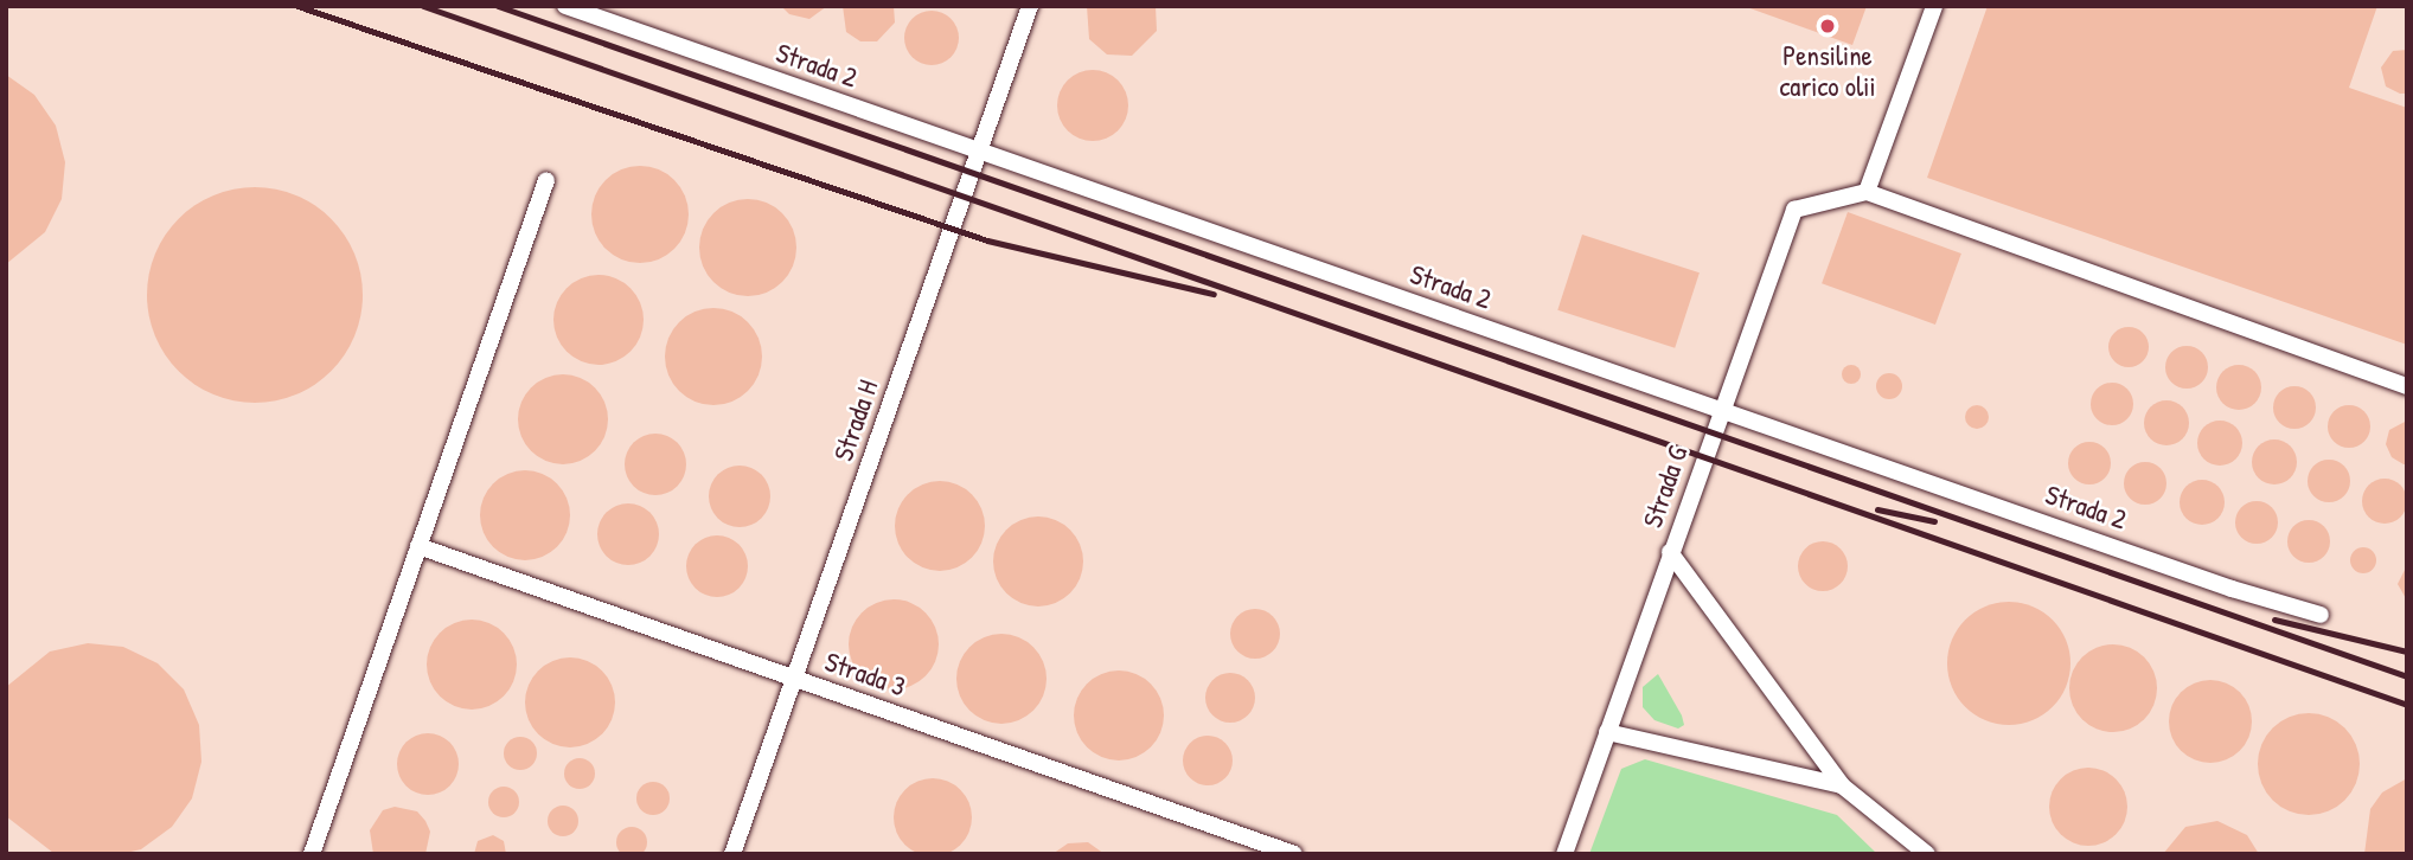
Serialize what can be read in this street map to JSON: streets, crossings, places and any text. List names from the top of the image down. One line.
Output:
{"streets":{"lane":["Strada 2","Strada H","Strada G","Strada 3"]},"crossings":[["Strada 2","Strada H"],["Strada 2","Strada G"],["Strada H","Strada 3"]],"places":["Pensiline carico olii"]}
